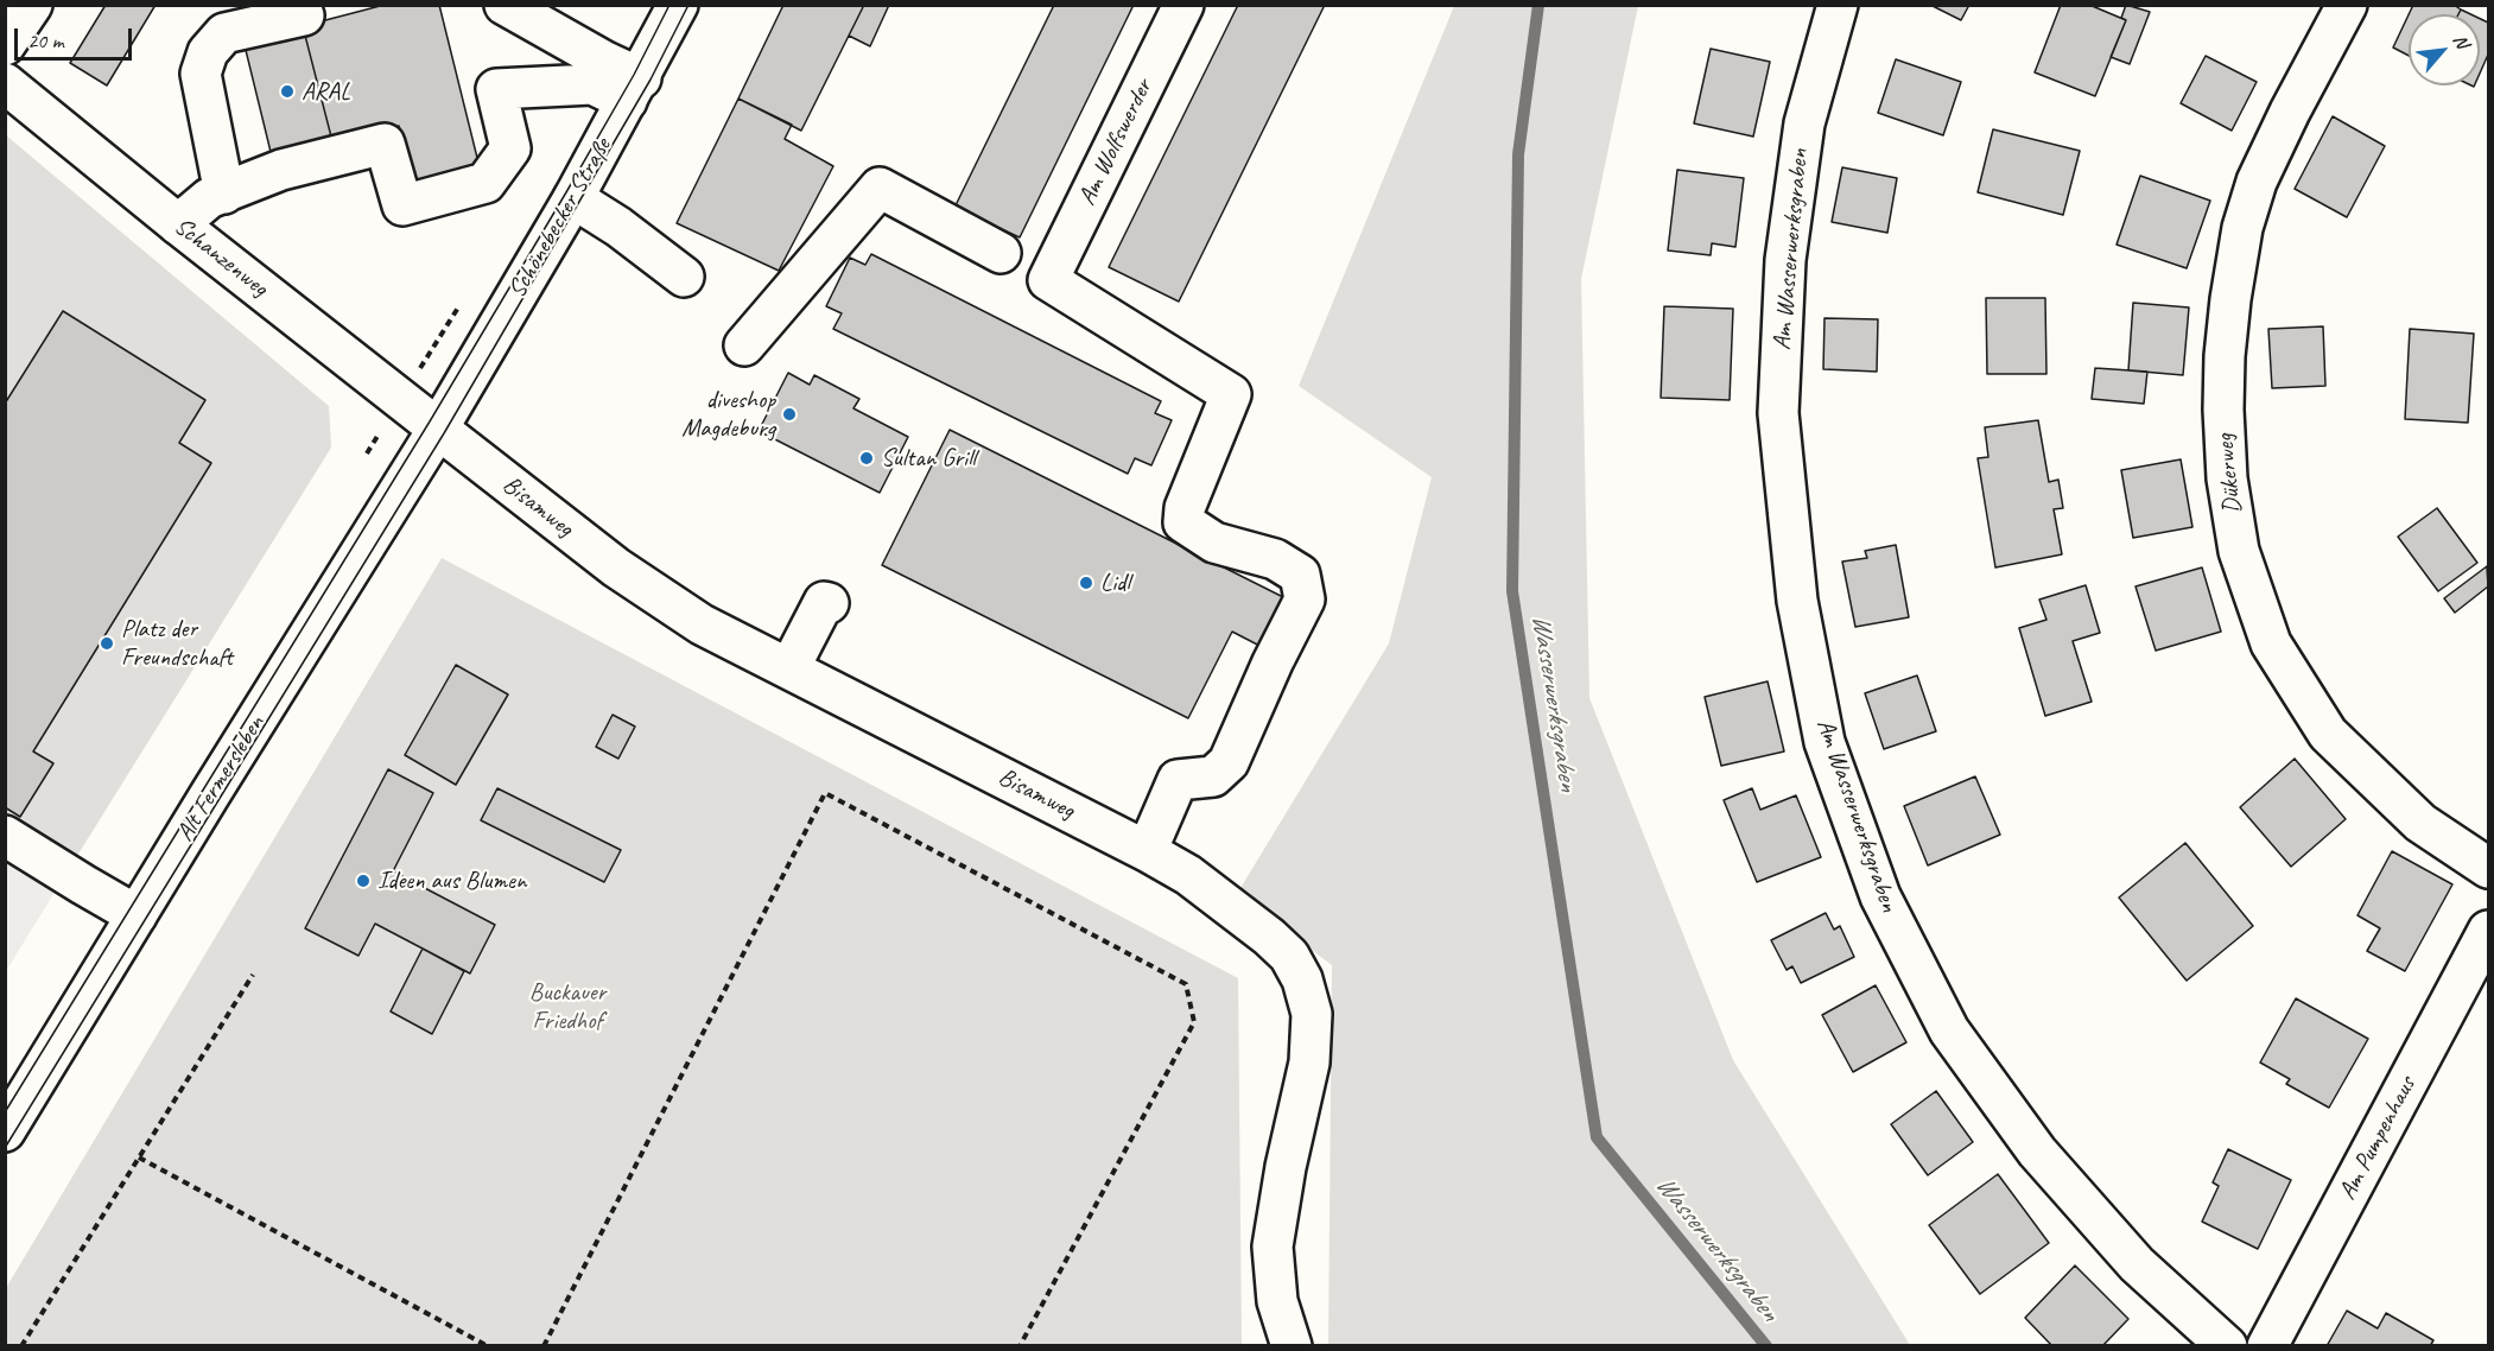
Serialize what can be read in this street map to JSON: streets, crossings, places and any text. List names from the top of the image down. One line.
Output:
{"streets":{"street":["Am Wolfswerder","Schönebecker Straße","Am Wasserwerksgraben","Schanzenweg","Dükerweg","Bisamweg","Alt Fermersleben","Am Pumpenhaus"]},"crossings":[["Am Wolfswerder","Bisamweg"],["Schönebecker Straße","Schanzenweg"],["Schönebecker Straße","Bisamweg"],["Schönebecker Straße","Alt Fermersleben"],["Schanzenweg","Bisamweg"],["Schanzenweg","Alt Fermersleben"],["Bisamweg","Alt Fermersleben"]],"water":["Wasserwerksgraben"],"parks":["Buckauer Friedhof"],"places":["ARAL","diveshop Magdeburg","Sultan Grill","Lidl","Platz der Freundschaft","Ideen aus Blumen"],"scale_bar":"20 m","north":"top right"}
